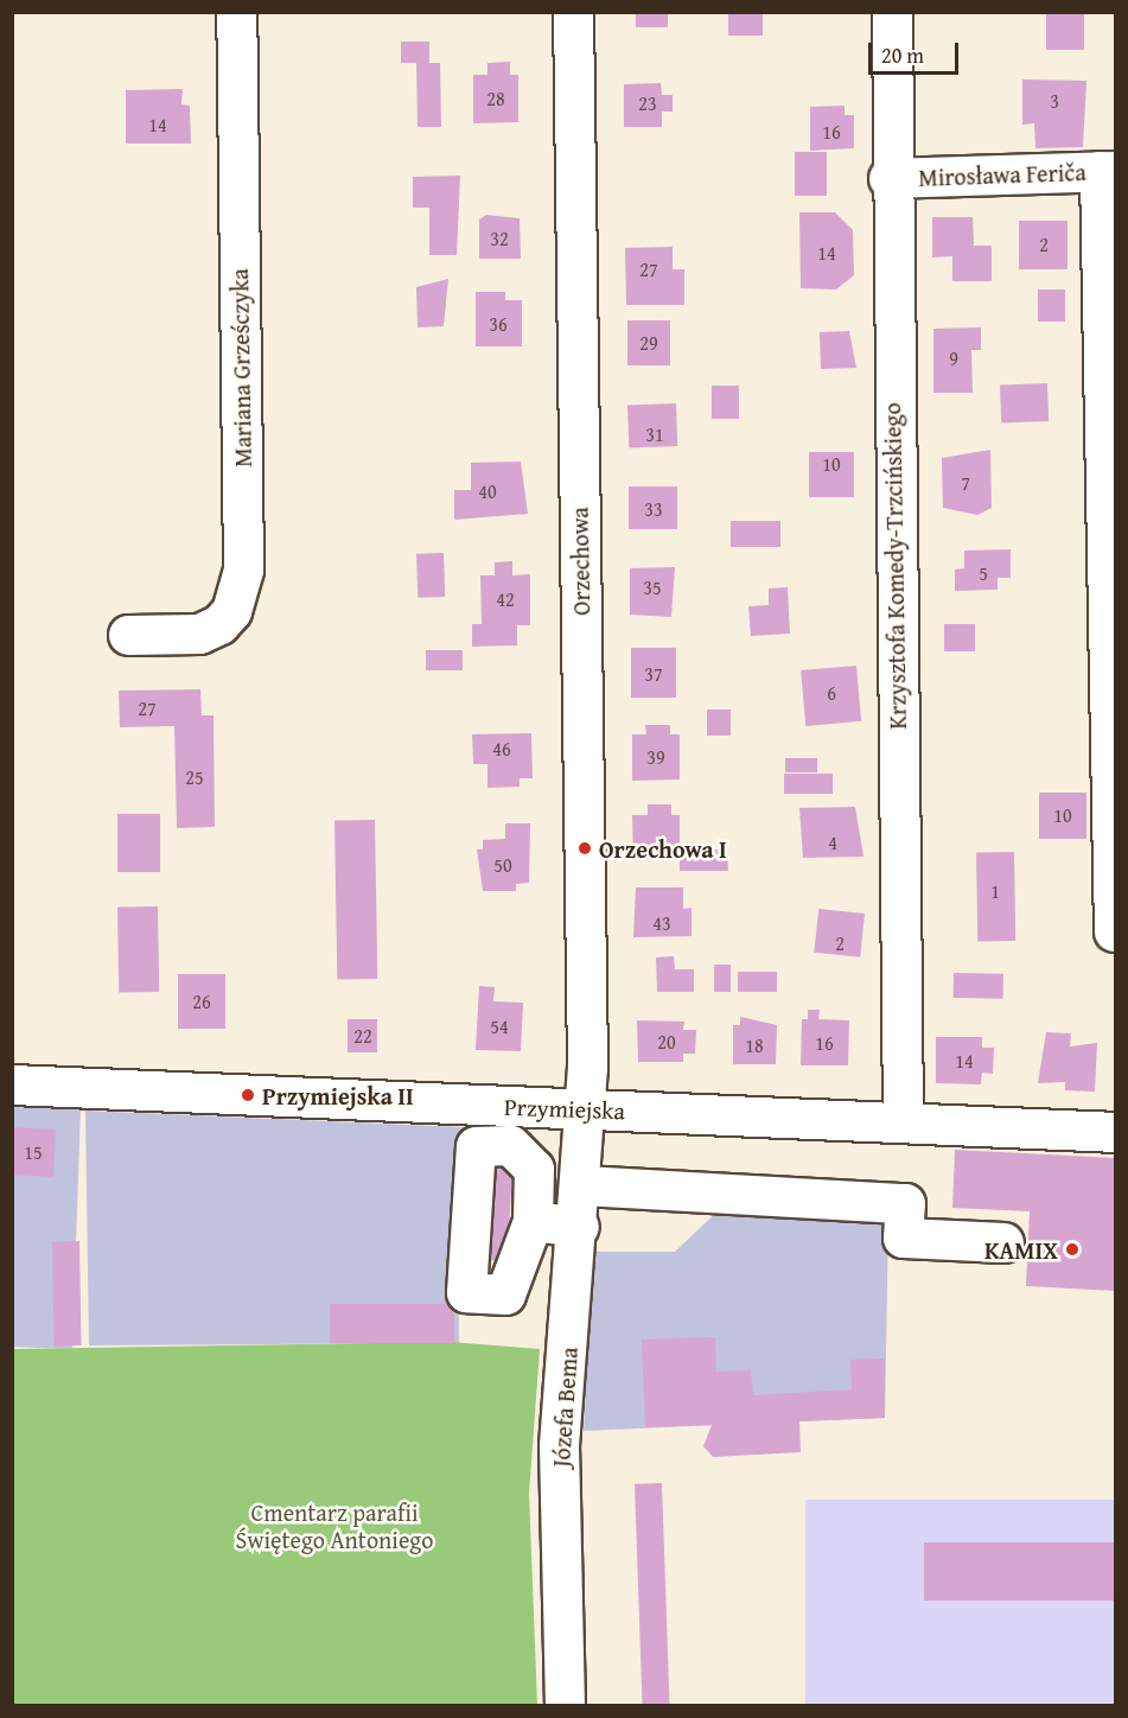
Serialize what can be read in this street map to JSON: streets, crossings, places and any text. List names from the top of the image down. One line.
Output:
{"streets":{"street":["Mirosława Feriča","Mariana Grześczyka","Orzechowa","Krzysztofa Komedy-Trzcińskiego","Przymiejska","Józefa Bema"]},"crossings":[["Mirosława Feriča","Krzysztofa Komedy-Trzcińskiego"],["Orzechowa","Przymiejska"],["Orzechowa","Józefa Bema"],["Krzysztofa Komedy-Trzcińskiego","Przymiejska"],["Przymiejska","Józefa Bema"]],"parks":["Cmentarz parafii Świętego Antoniego"],"places":["Orzechowa I","Przymiejska II","KAMIX"],"house_numbers":["28","3","23","14","16","32","2","14","27","36","29","9","31","10","7","40","33","5","35","42","37","6","27","46","39","25","10","4","50","1","43","2","26","54","22","20","16","18","14","15"],"scale_bar":"20 m"}
